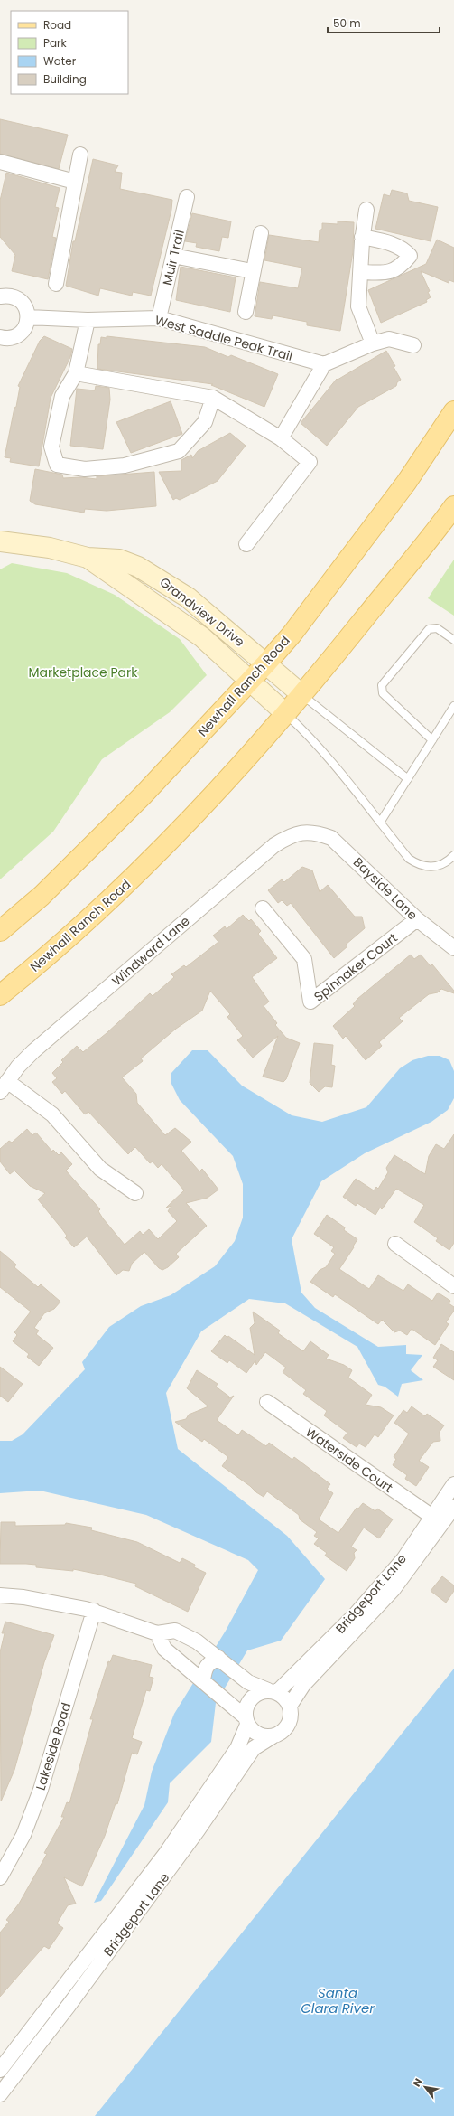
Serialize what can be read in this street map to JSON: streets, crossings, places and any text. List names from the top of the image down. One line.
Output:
{"streets":{"main road":["Newhall Ranch Road"],"street":["Muir Trail","West Saddle Peak Trail","Grandview Drive","Bayside Lane","Windward Lane","Spinnaker Court","Waterside Court","Bridgeport Lane","Lakeside Road"]},"crossings":[["Muir Trail","West Saddle Peak Trail"],["Grandview Drive","Newhall Ranch Road"],["Bayside Lane","Windward Lane"],["Bayside Lane","Spinnaker Court"],["Waterside Court","Bridgeport Lane"]],"water":["Santa Clara River"],"parks":["Marketplace Park"],"legend":["Road","Park","Water","Building"],"scale_bar":"50 m","north":"top left"}
